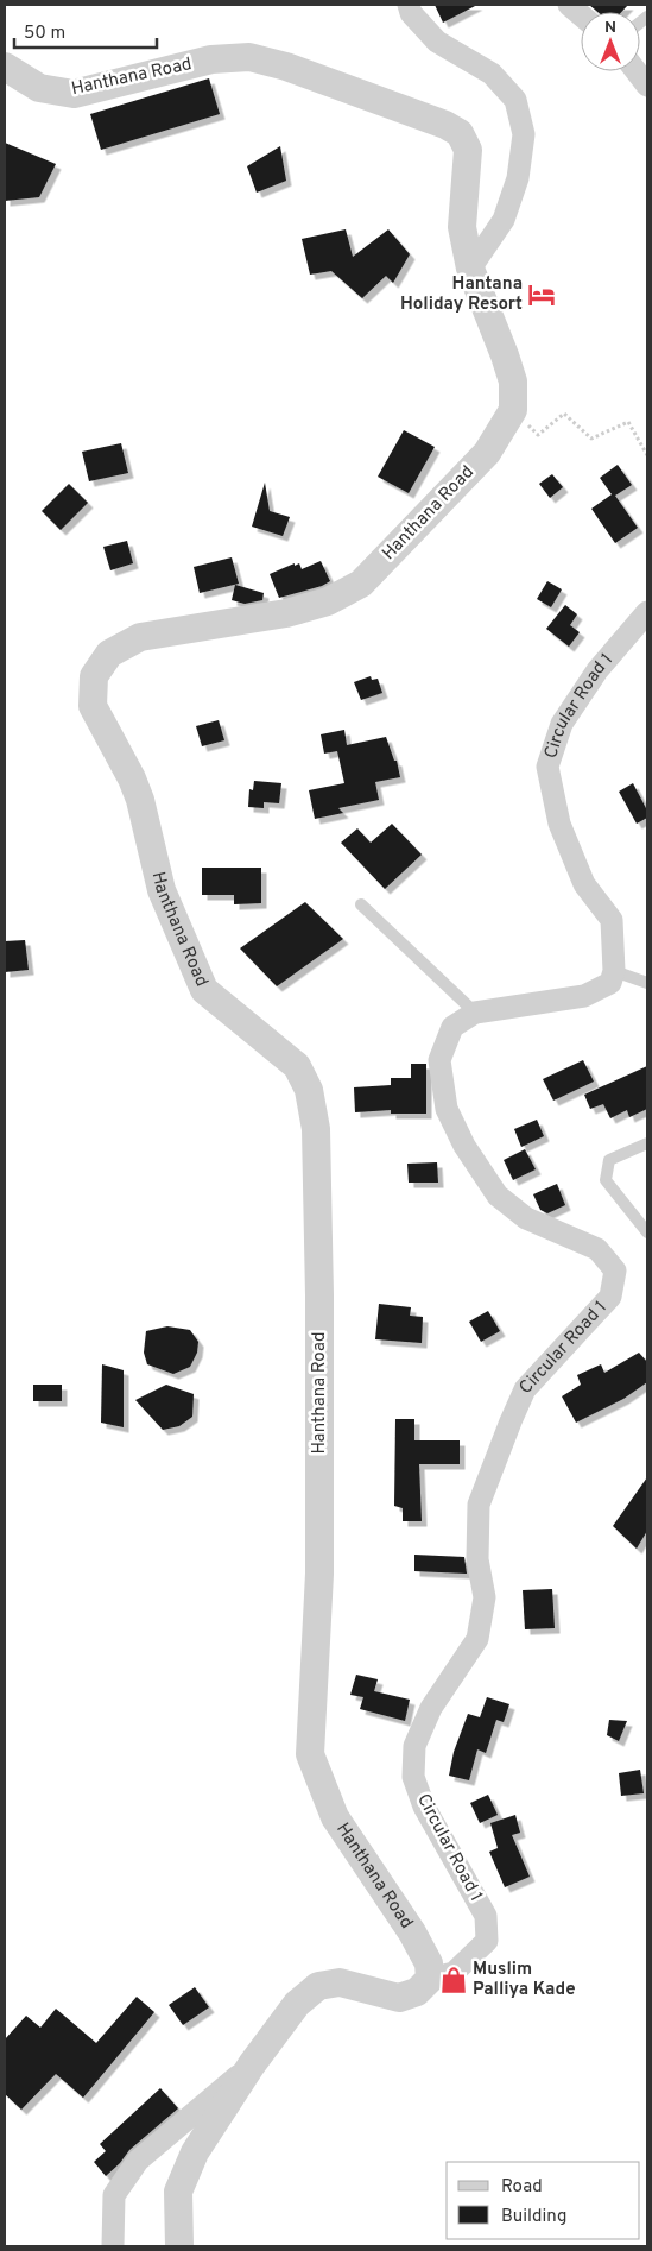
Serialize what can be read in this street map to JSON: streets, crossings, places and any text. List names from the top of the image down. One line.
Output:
{"streets":{"street":["Hanthana Road","Circular Road 1"]},"crossings":[["Hanthana Road","Circular Road 1"]],"places":{"hotel":["Hantana Holiday Resort"],"shop":["Muslim Palliya Kade"]},"legend":["Road","Building"],"scale_bar":"50 m","north":"top"}
